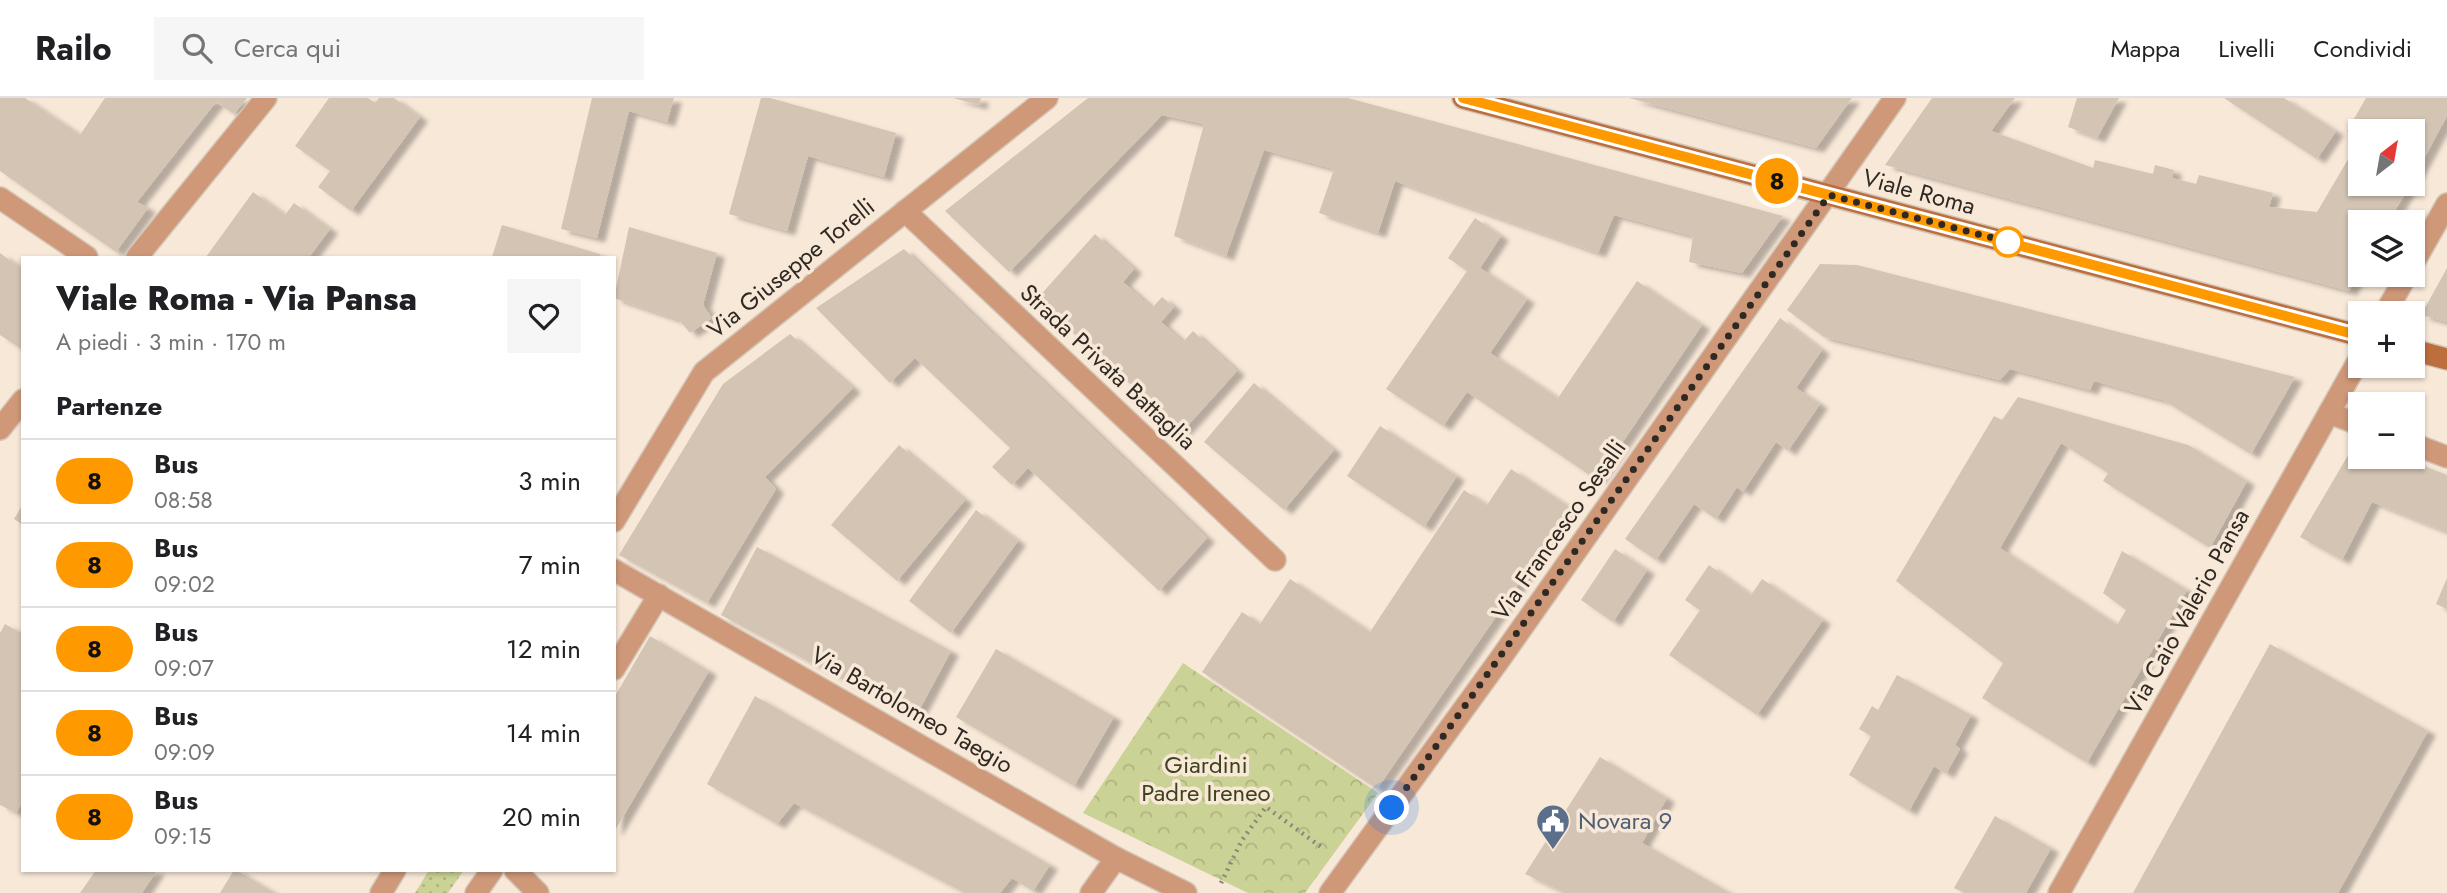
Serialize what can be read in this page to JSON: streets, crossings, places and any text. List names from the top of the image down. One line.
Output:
{"streets":{"street":["Viale Roma","Via Giuseppe Torelli","Strada Privata Battaglia","Via Francesco Sesalli","Via Caio Valerio Pansa","Via Bartolomeo Taegio"]},"crossings":[["Viale Roma","Via Francesco Sesalli"],["Via Giuseppe Torelli","Strada Privata Battaglia"]],"parks":["Giardini Padre Ireneo"],"places":{"public building":["Novara 9"]},"lines":["bus line 8"],"north":"top right","page":{"header":"Railo","search":"Cerca qui","nav":["Mappa","Livelli","Condividi"],"on_map":"8","map_buttons":["+","−"],"heading":[["Viale Roma - Via Pansa","A piedi · 3 min · 170 m"],"Partenze"],"list":[{"mark":"8","name":"Bus","note":"08:58","value":"3 min"},{"mark":"8","name":"Bus","note":"09:02","value":"7 min"},{"mark":"8","name":"Bus","note":"09:07","value":"12 min"},{"mark":"8","name":"Bus","note":"09:09","value":"14 min"},{"mark":"8","name":"Bus","note":"09:15","value":"20 min"}]}}
